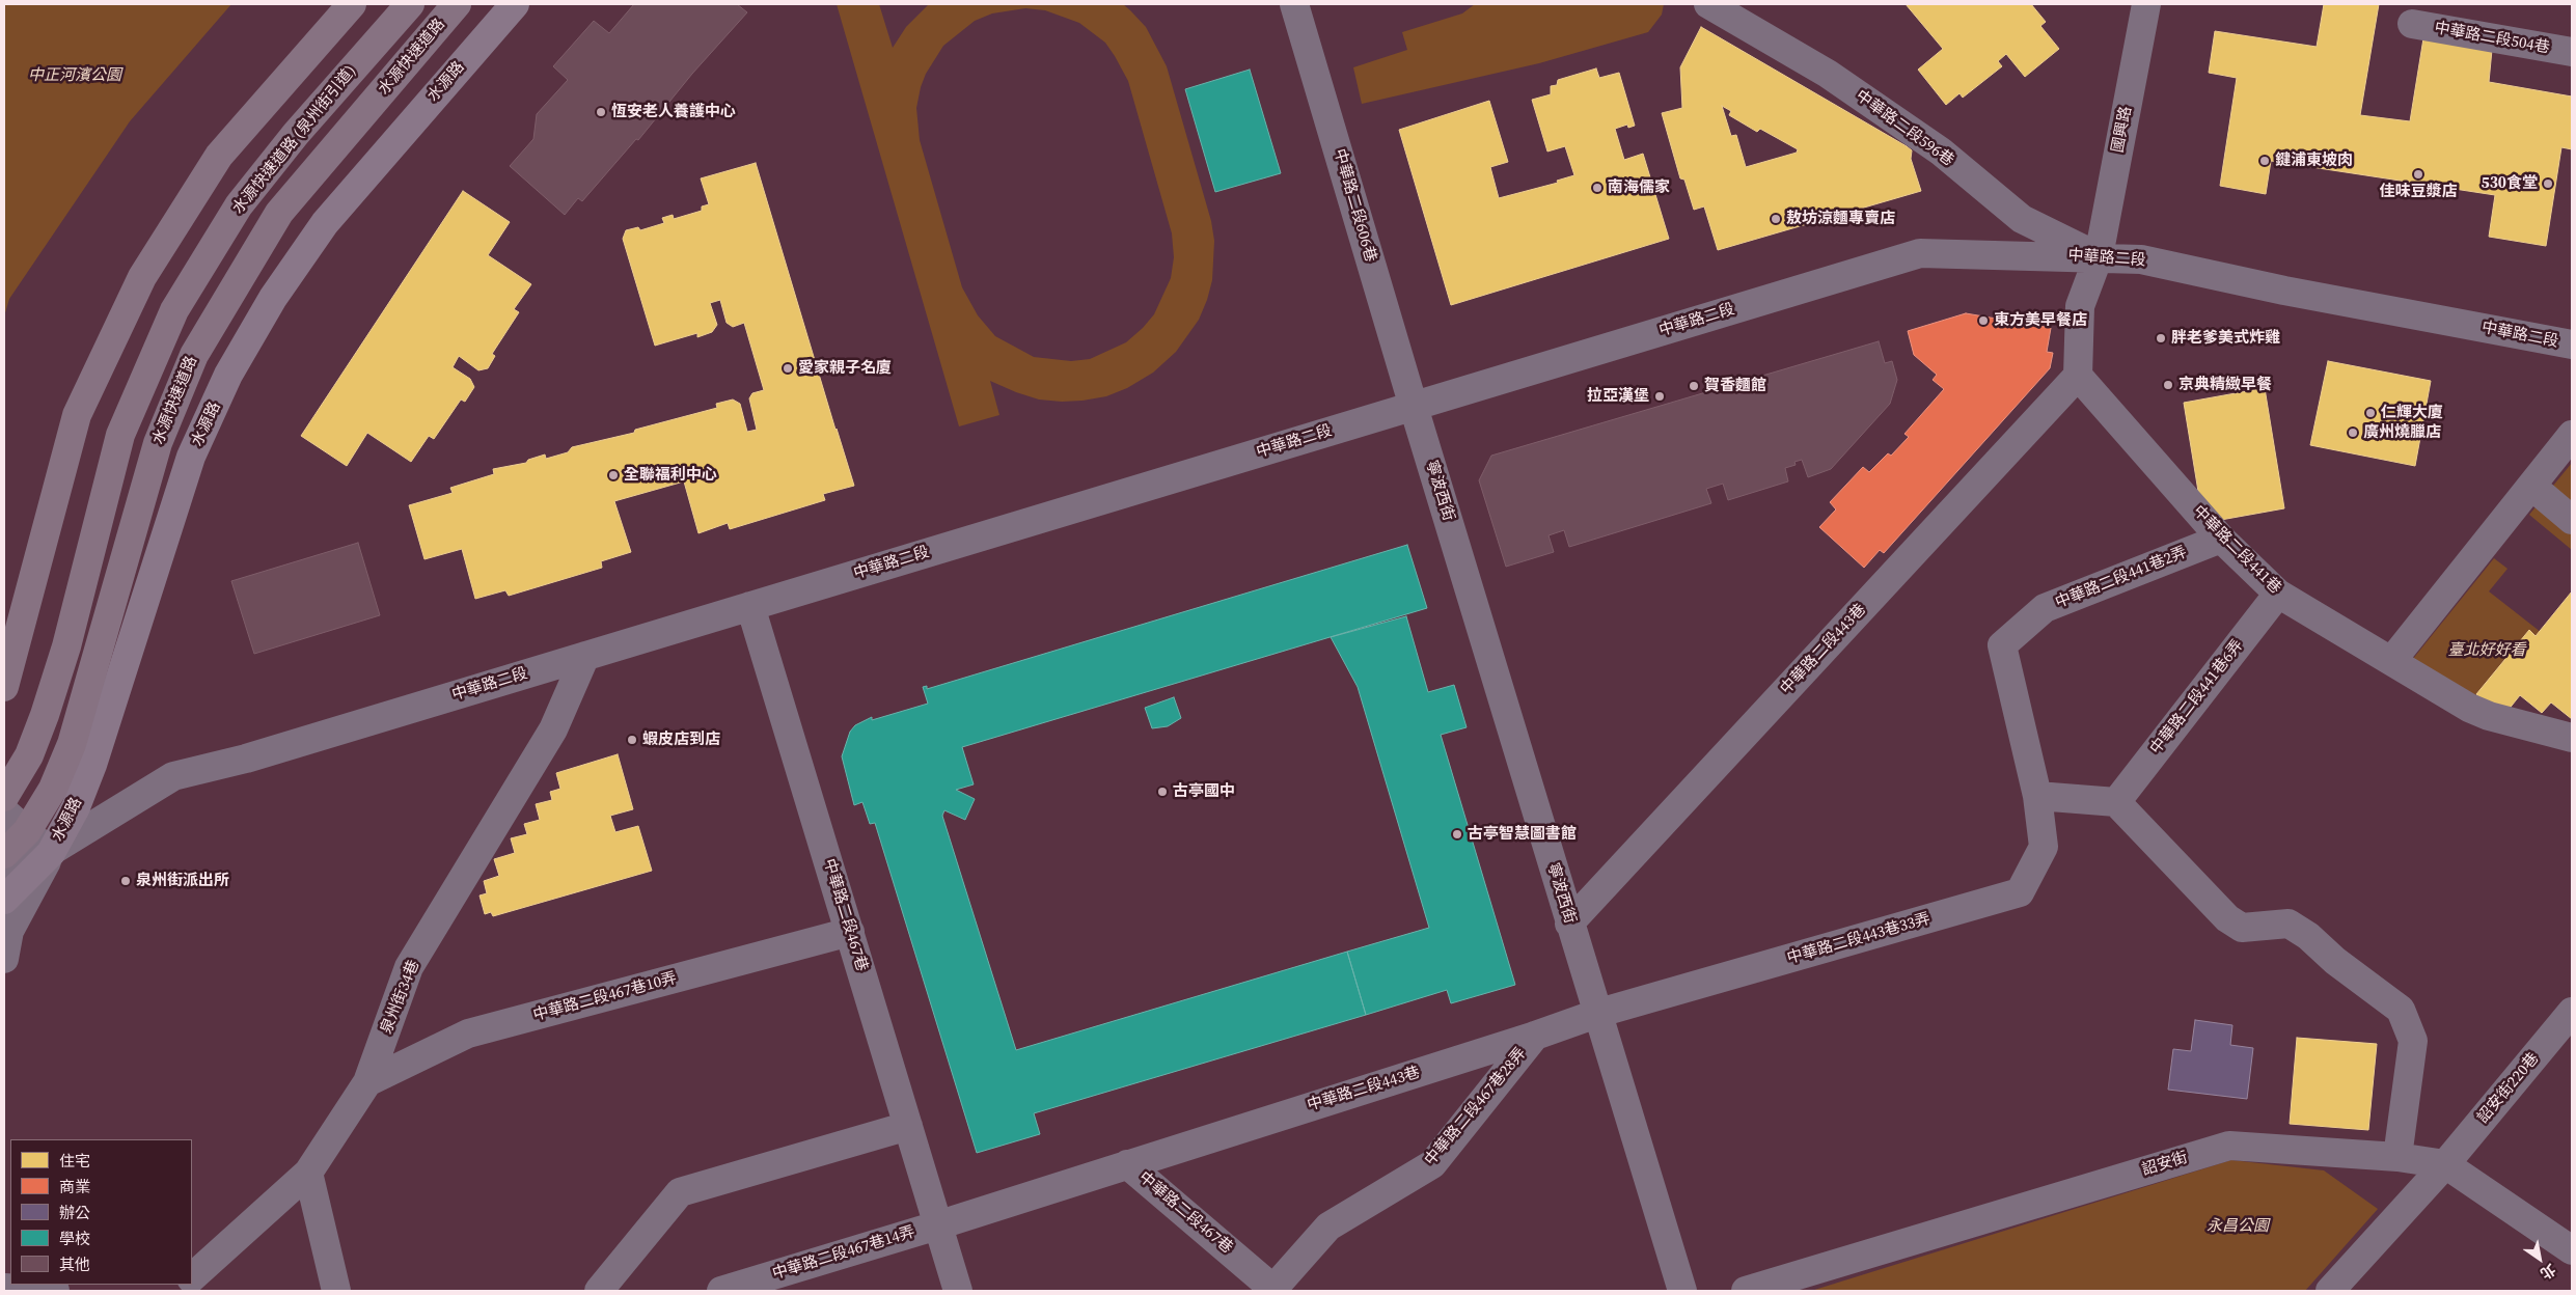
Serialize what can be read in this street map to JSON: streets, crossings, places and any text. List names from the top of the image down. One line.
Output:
{"streets":{"highway":["水源快速道路","水源快速道路 (泉州街引道)"],"main road":["水源路"],"street":["中華路二段504巷","中華路二段596巷","國興路","中華路二段606巷","中華路二段","寧波西街","中華路二段441巷","中華路二段441巷2弄","中華路二段443巷","中華路二段441巷6弄","中華路二段467巷","中華路二段443巷33弄","泉州街34巷","中華路二段467巷10弄","詔安街220巷","中華路二段467巷28弄","詔安街","中華路二段467巷14弄"]},"crossings":[["水源路","中華路二段"],["中華路二段596巷","國興路"],["中華路二段596巷","中華路二段"],["國興路","中華路二段"],["中華路二段606巷","中華路二段"],["中華路二段606巷","寧波西街"],["中華路二段","寧波西街"],["中華路二段","中華路二段467巷"],["中華路二段","泉州街34巷"],["寧波西街","中華路二段443巷"],["寧波西街","中華路二段443巷33弄"],["中華路二段441巷","中華路二段441巷2弄"],["中華路二段441巷","中華路二段443巷"],["中華路二段441巷","中華路二段441巷6弄"],["中華路二段441巷2弄","中華路二段443巷33弄"],["中華路二段443巷","中華路二段467巷"],["中華路二段443巷","中華路二段443巷33弄"],["中華路二段443巷","中華路二段467巷28弄"],["中華路二段467巷","中華路二段467巷10弄"],["中華路二段467巷","中華路二段467巷28弄"],["中華路二段467巷","中華路二段467巷14弄"],["泉州街34巷","中華路二段467巷10弄"],["詔安街220巷","詔安街"]],"parks":["中正河濱公園","臺北好好看","永昌公園"],"places":["恆安老人養護中心","鍵浦東坡肉","佳味豆漿店","530食堂","南海儒家","敖坊涼麵專賣店","東方美早餐店","胖老爹美式炸雞","愛家親子名廈","京典精緻早餐","賀香麵館","拉亞漢堡","仁輝大廈","廣州燒臘店","全聯福利中心","蝦皮店到店","古亭國中","古亭智慧圖書館","泉州街派出所"],"legend":["住宅","商業","辦公","學校","其他"],"north":"bottom right"}
